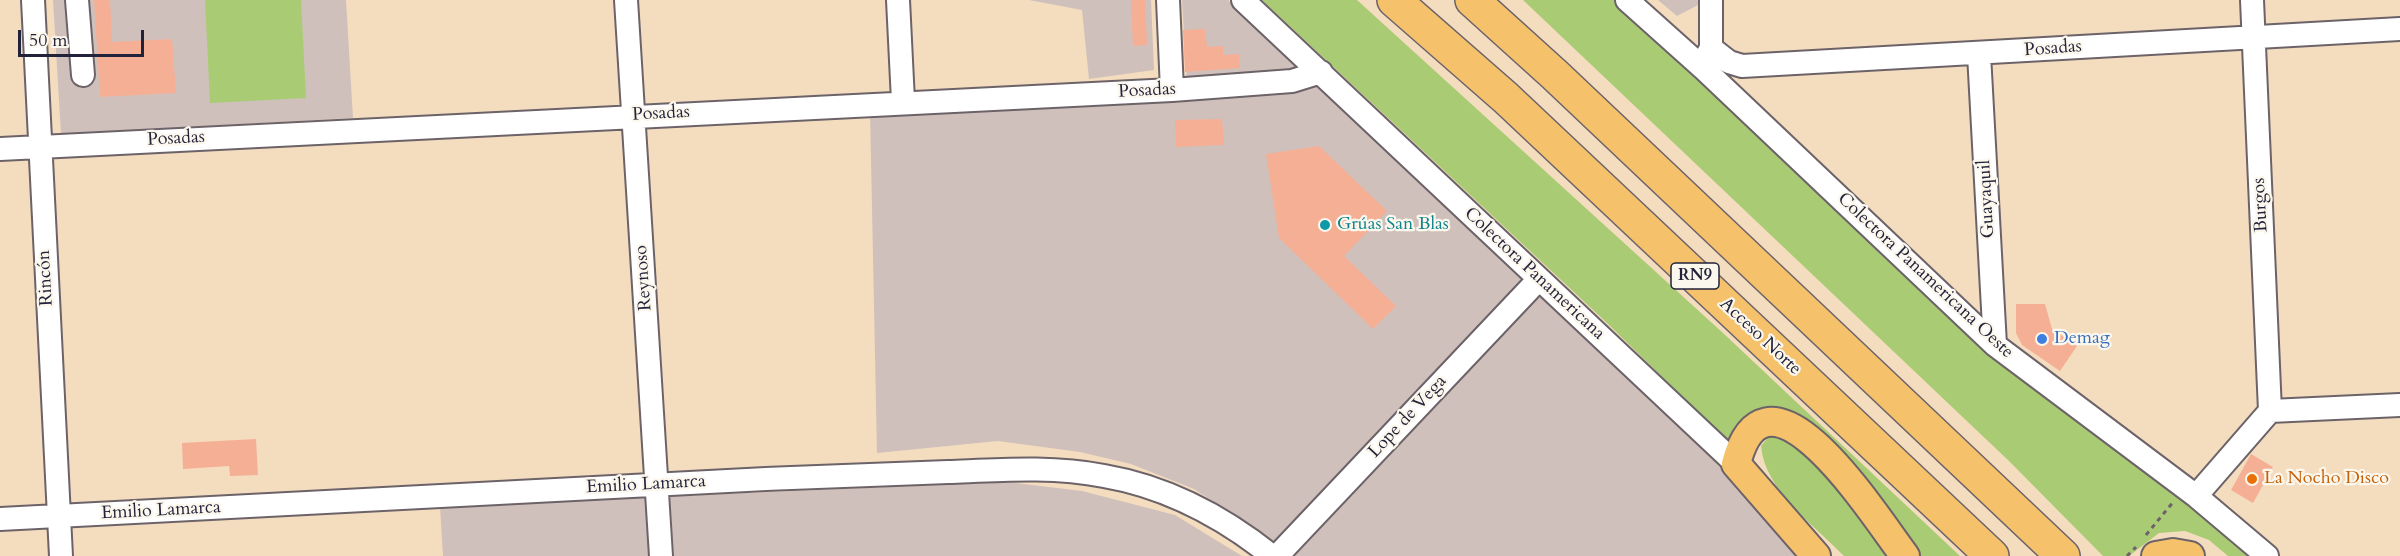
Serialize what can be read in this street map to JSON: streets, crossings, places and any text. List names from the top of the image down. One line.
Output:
{"streets":{"highway":["RN9","Acceso Norte"],"main road":["Colectora Panamericana"],"street":["Posadas","Guayaquil","Burgos","Colectora Panamericana Oeste","Rincón","Reynoso","Lope de Vega","Emilio Lamarca"]},"crossings":[["Posadas","Guayaquil"],["Posadas","Burgos"],["Posadas","Colectora Panamericana"],["Posadas","Rincón"],["Posadas","Reynoso"],["Guayaquil","Colectora Panamericana Oeste"],["Colectora Panamericana","Lope de Vega"],["Rincón","Emilio Lamarca"],["Reynoso","Emilio Lamarca"]],"places":["Grúas San Blas","Demag","La Nocho Disco"],"scale_bar":"50 m"}
